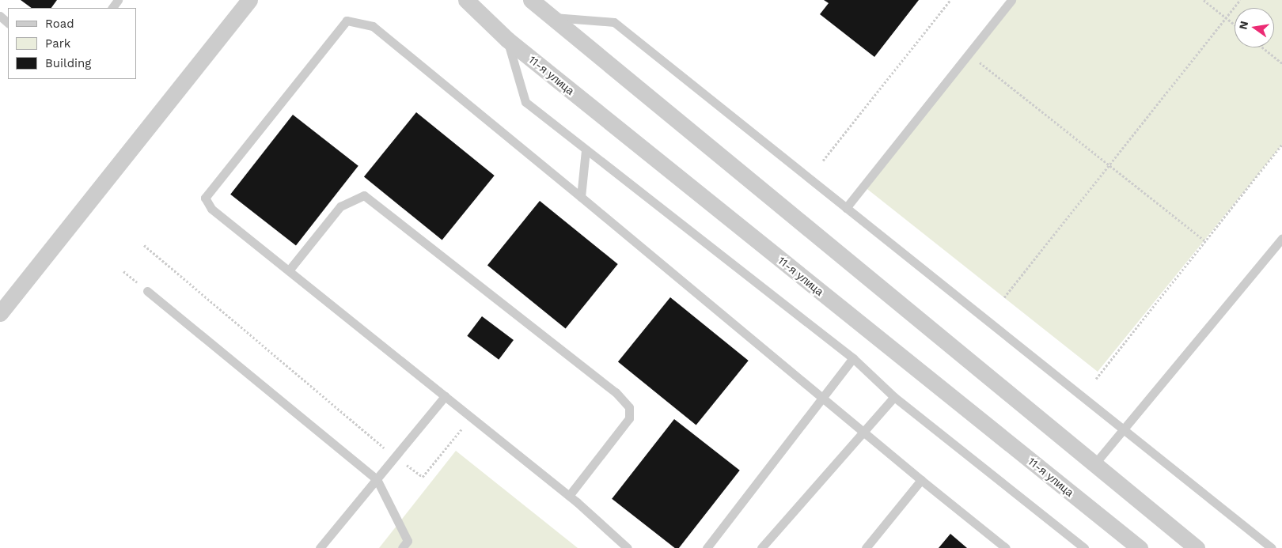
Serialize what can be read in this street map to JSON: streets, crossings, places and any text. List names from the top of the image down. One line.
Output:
{"streets":{"street":["11-я улица"]},"legend":["Road","Park","Building"],"north":"left"}
